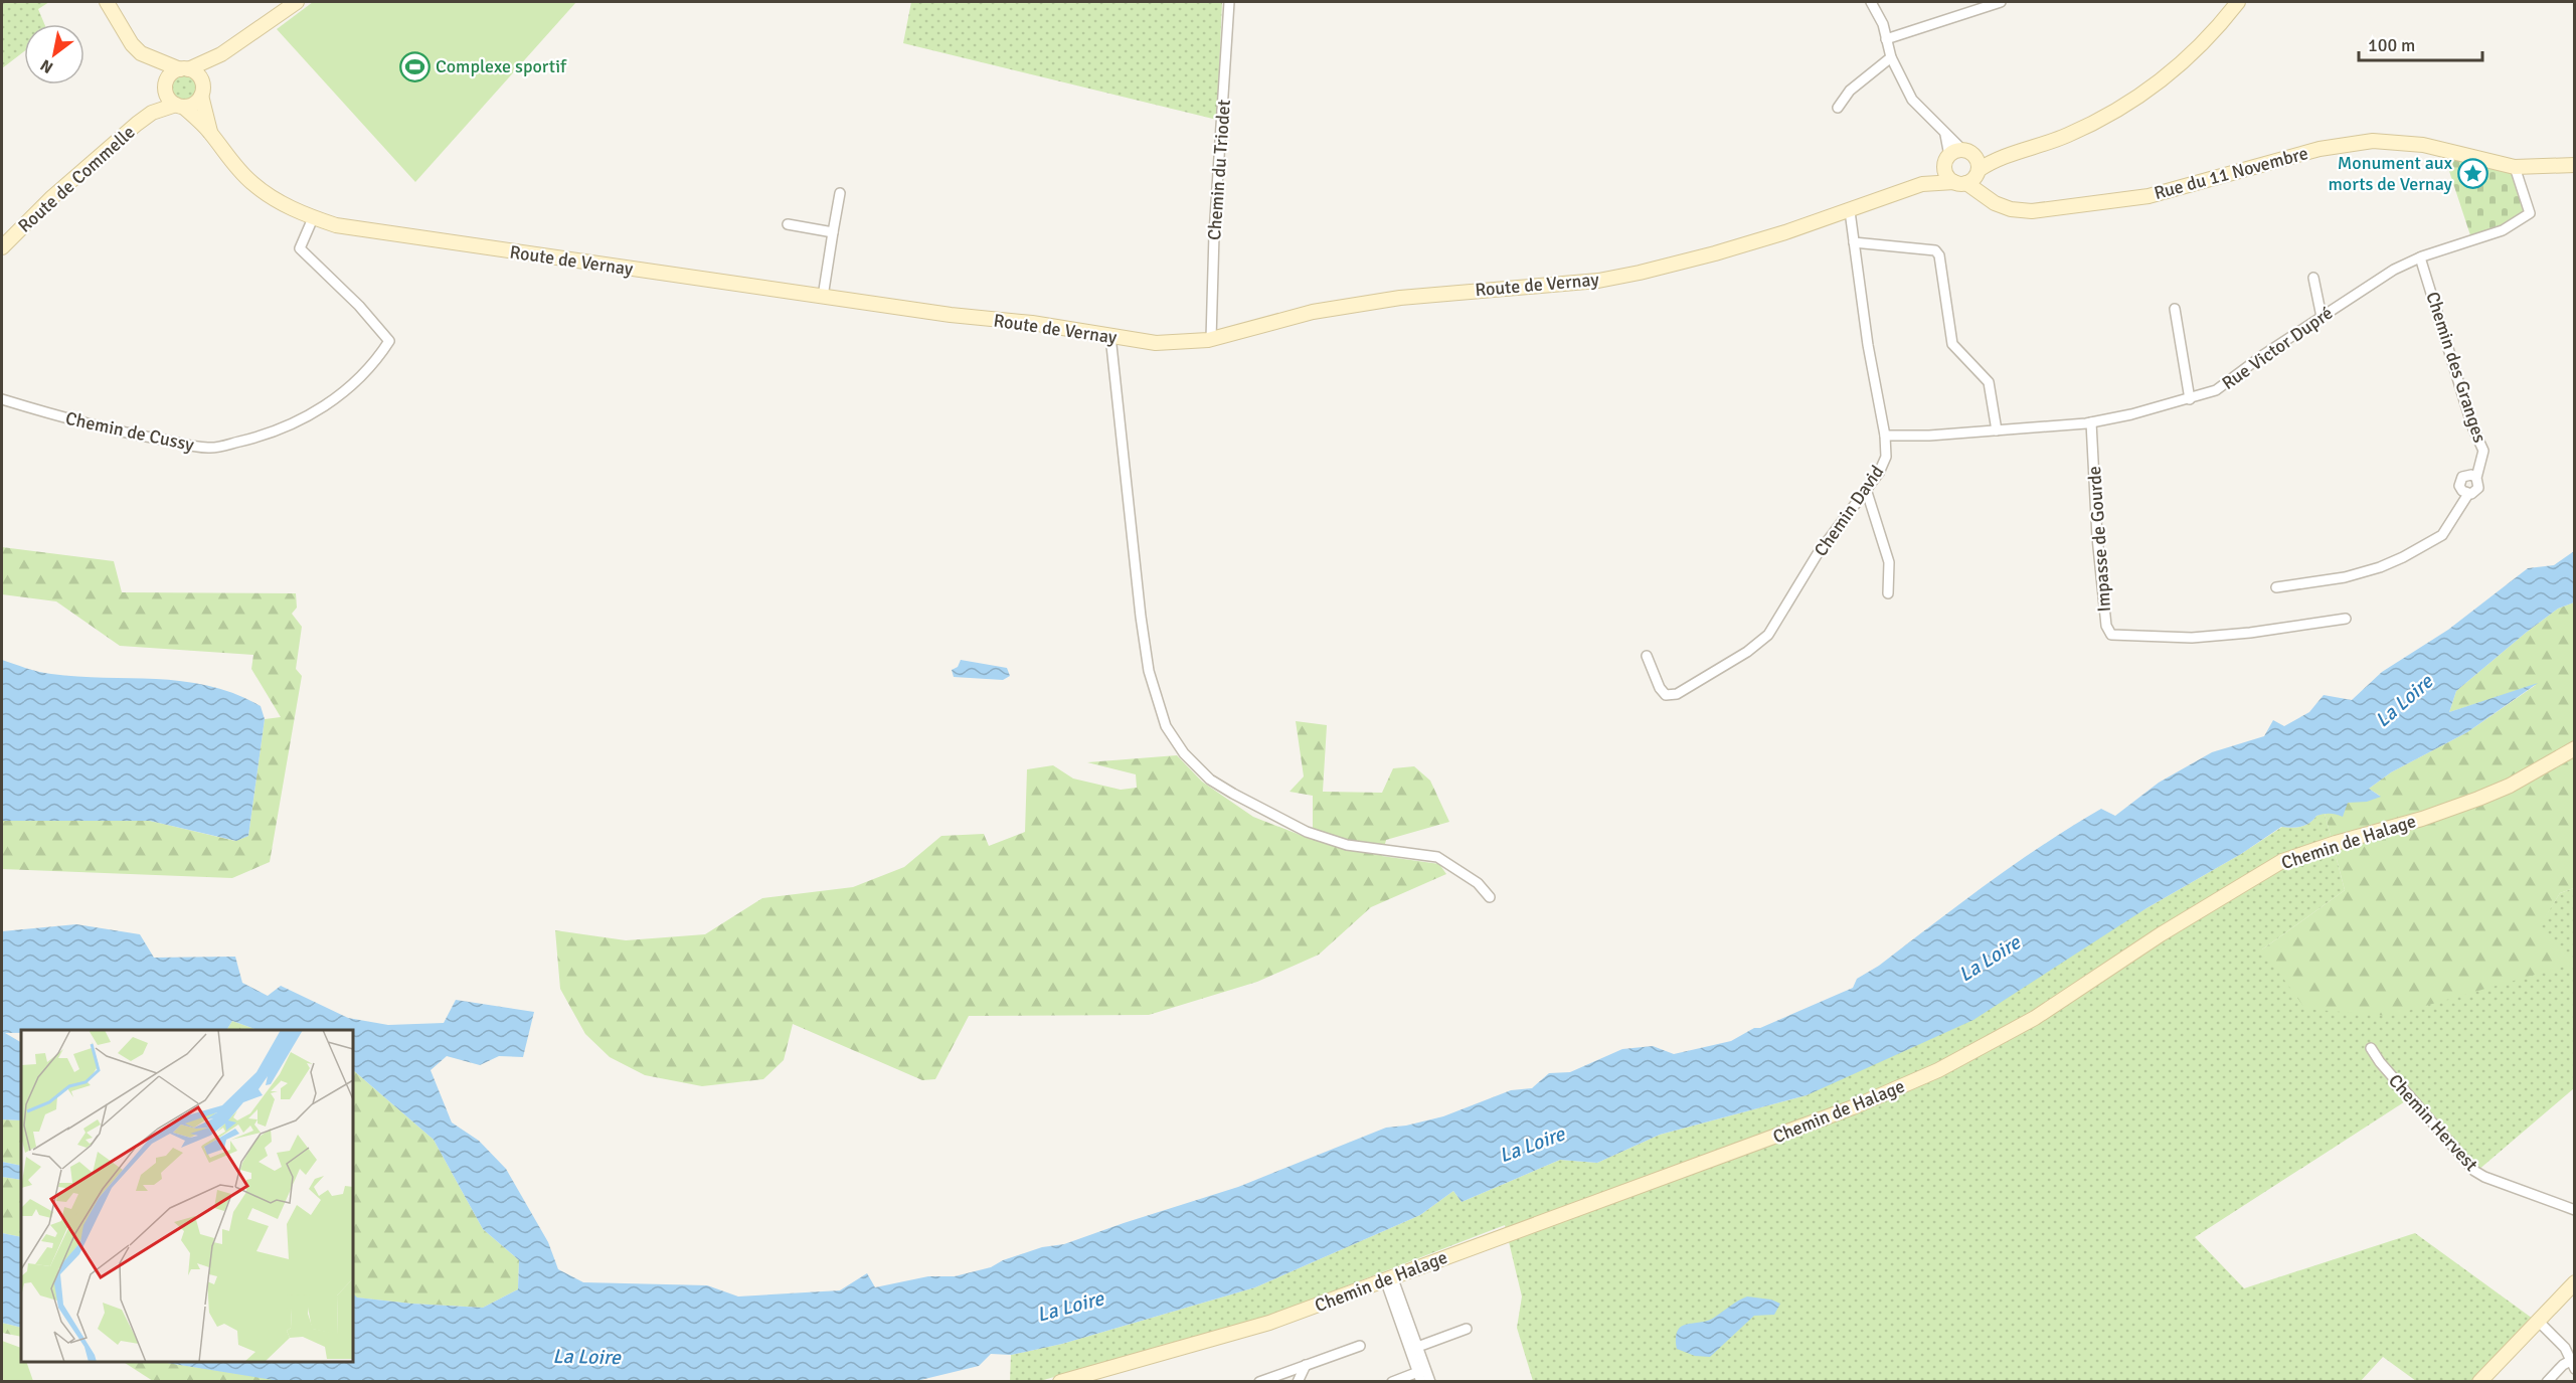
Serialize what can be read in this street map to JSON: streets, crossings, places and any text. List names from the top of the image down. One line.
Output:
{"streets":{"street":["Chemin du Triodet","Rue du 11 Novembre","Route de Commelle","Route de Vernay","Rue Victor Dupré","Chemin des Granges","Chemin de Cussy","Chemin David","Impasse de Gourde","Chemin de Halage","Chemin Hervest"]},"crossings":[["Chemin du Triodet","Route de Vernay"],["Rue du 11 Novembre","Route de Vernay"],["Rue du 11 Novembre","Rue Victor Dupré"],["Route de Commelle","Route de Vernay"],["Route de Vernay","Chemin de Cussy"],["Route de Vernay","Chemin David"],["Rue Victor Dupré","Chemin des Granges"],["Rue Victor Dupré","Chemin David"],["Rue Victor Dupré","Impasse de Gourde"]],"water":["La Loire"],"places":{"sports":["Complexe sportif"],"place":["Monument aux morts de Vernay"]},"scale_bar":"100 m","north":"bottom left"}
